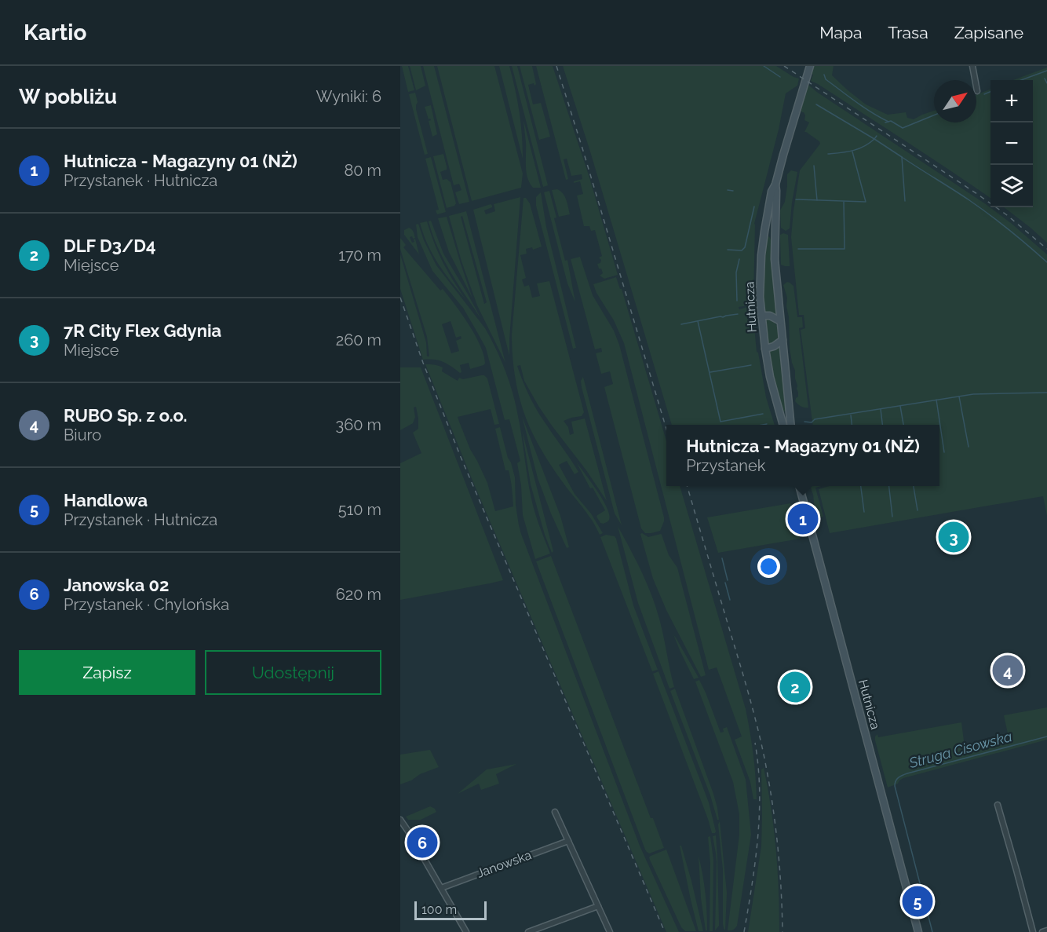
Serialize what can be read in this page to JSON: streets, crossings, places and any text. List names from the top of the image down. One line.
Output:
{"streets":{"main road":["Hutnicza"],"street":["Janowska"]},"water":["Struga Cisowska"],"scale_bar":"100 m","north":"top right","page":{"header":"Kartio","nav":["Mapa","Trasa","Zapisane"],"heading":["W pobliżu","Wyniki: 6"],"map_buttons":["+","−"],"list":[{"mark":"1","name":"Hutnicza - Magazyny 01 (NŻ)","note":"Przystanek · Hutnicza","value":"80 m"},{"mark":"2","name":"DLF D3/D4","note":"Miejsce","value":"170 m"},{"mark":"3","name":"7R City Flex Gdynia","note":"Miejsce","value":"260 m"},{"mark":"4","name":"RUBO Sp. z o.o.","note":"Biuro","value":"360 m"},{"mark":"5","name":"Handlowa","note":"Przystanek · Hutnicza","value":"510 m"},{"mark":"6","name":"Janowska 02","note":"Przystanek · Chylońska","value":"620 m"}],"popup":["Hutnicza - Magazyny 01 (NŻ)","Przystanek"],"pins":["1","3","4","2","6","5"],"buttons":["Zapisz","Udostępnij"],"scale":"100 m"}}
